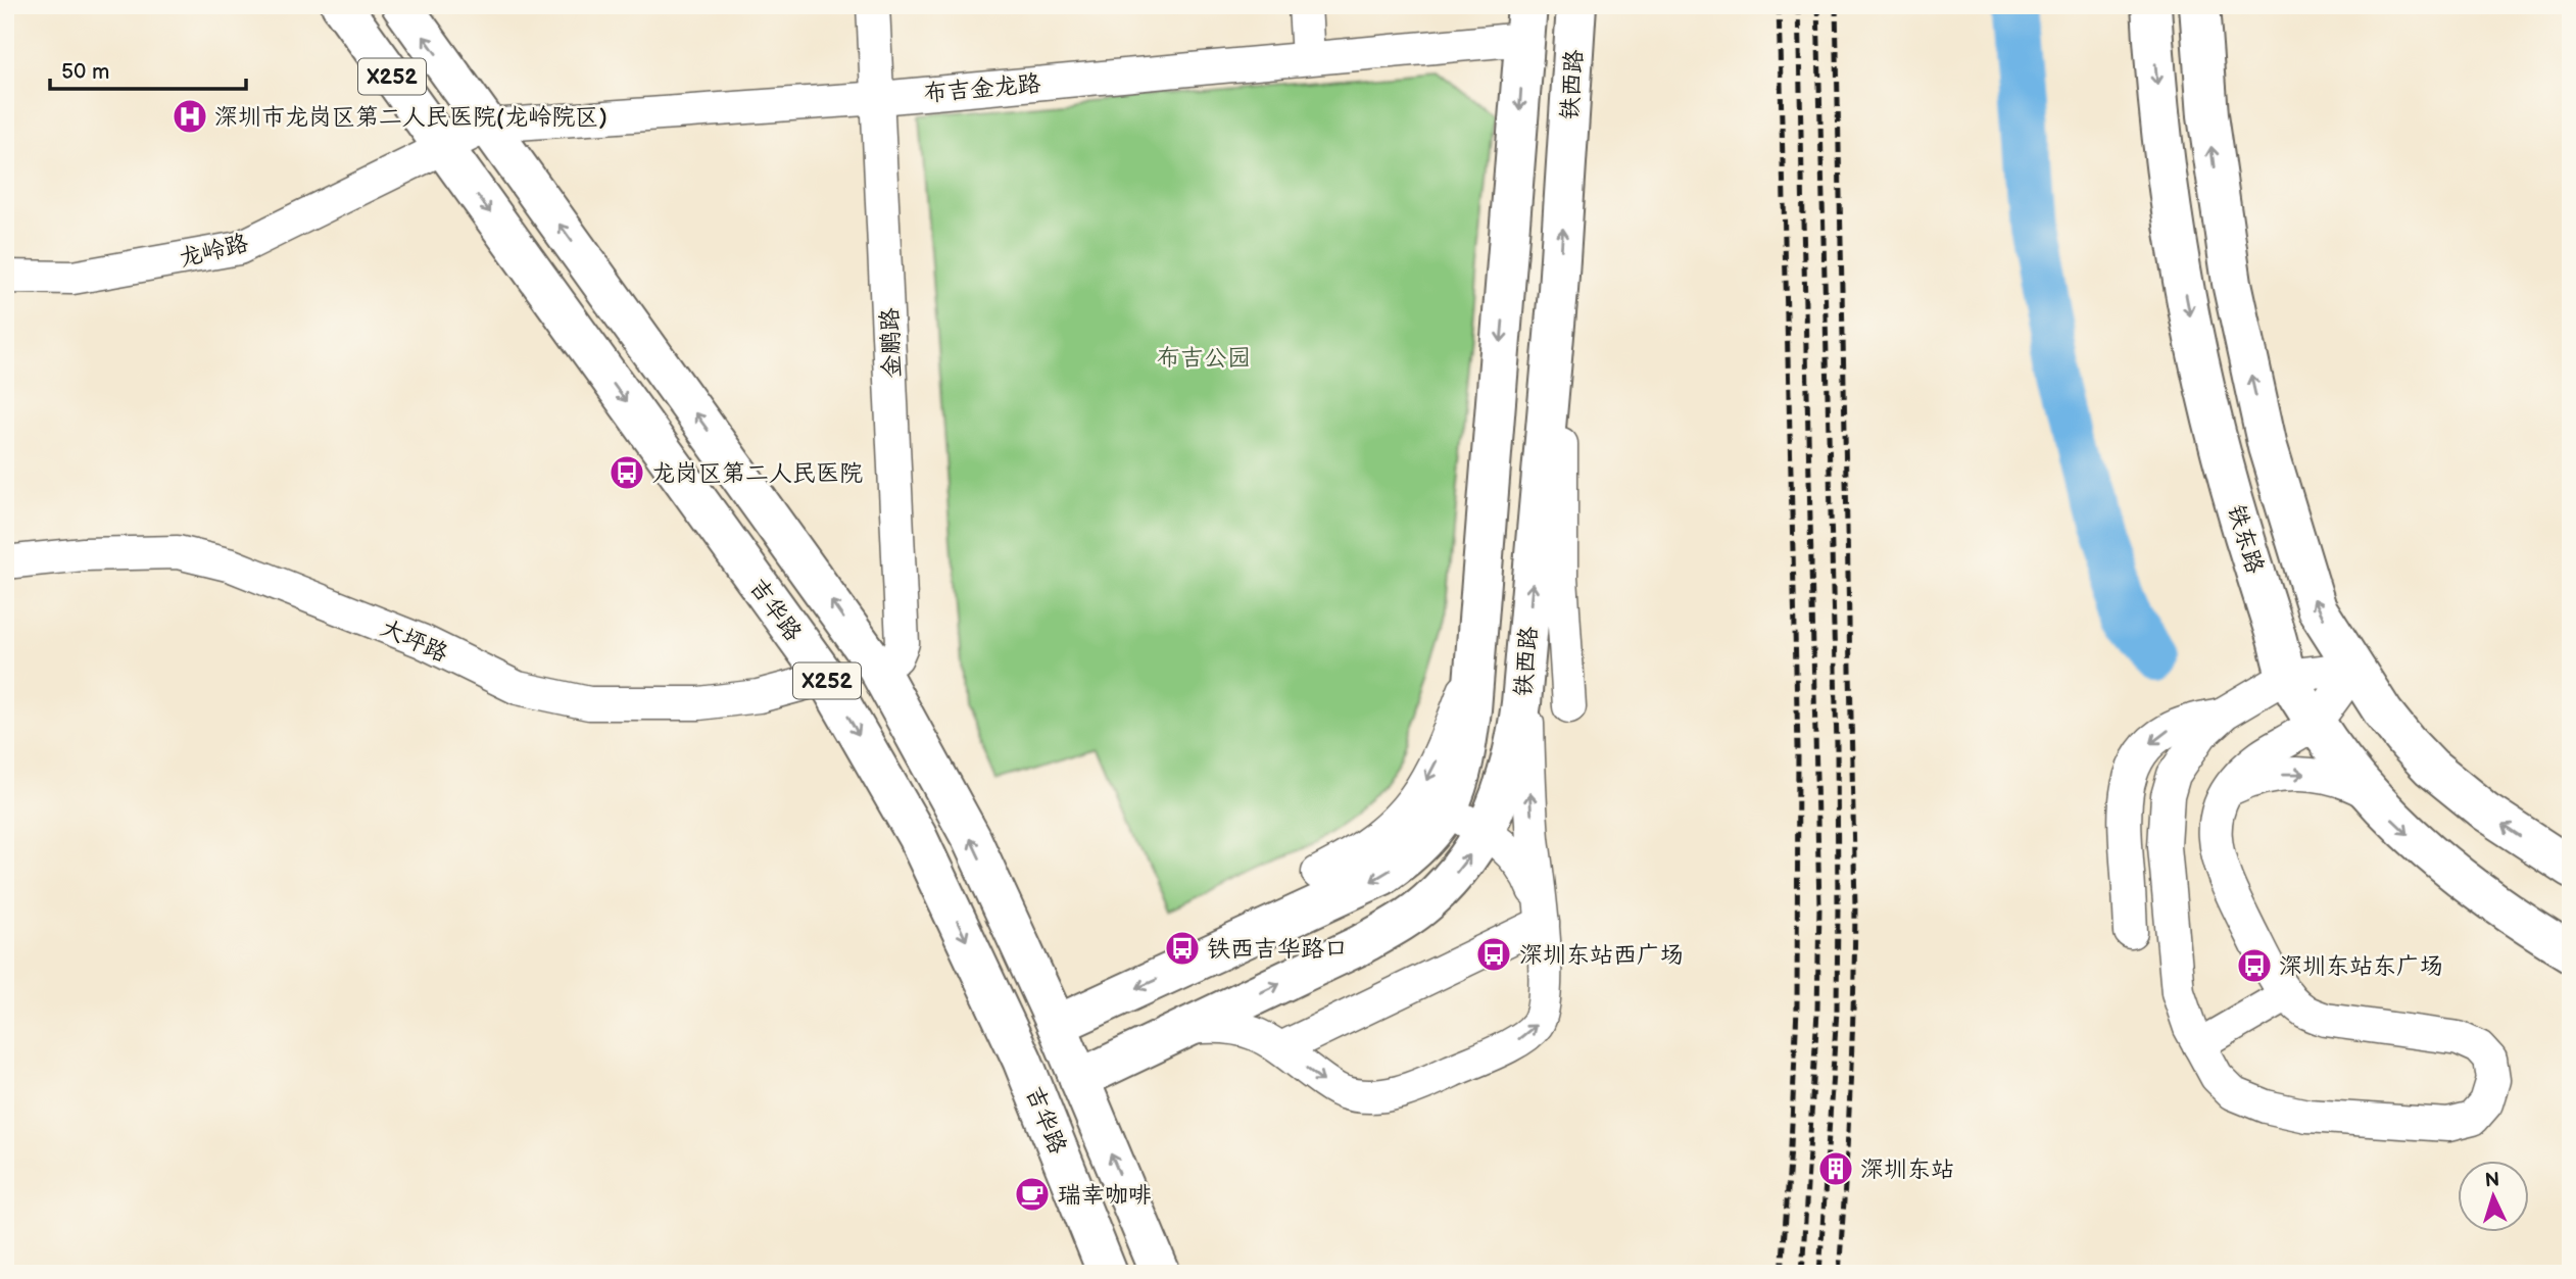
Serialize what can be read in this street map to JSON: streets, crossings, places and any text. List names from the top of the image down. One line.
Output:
{"streets":{"main road":["X252","铁西路","铁东路","吉华路"],"street":["布吉金龙路","龙岭路","金鹏路","大坪路"]},"crossings":[["铁西路","吉华路"],["布吉金龙路","龙岭路"],["布吉金龙路","金鹏路"],["布吉金龙路","吉华路"],["龙岭路","吉华路"],["金鹏路","吉华路"],["吉华路","大坪路"]],"parks":["布吉公园"],"places":{"hospital":["深圳市龙岗区第二人民医院(龙岭院区)"],"bus stop":["龙岗区第二人民医院","铁西吉华路口","深圳东站西广场","深圳东站东广场"],"building":["深圳东站"],"cafe":["瑞幸咖啡"]},"scale_bar":"50 m","north":"top"}
